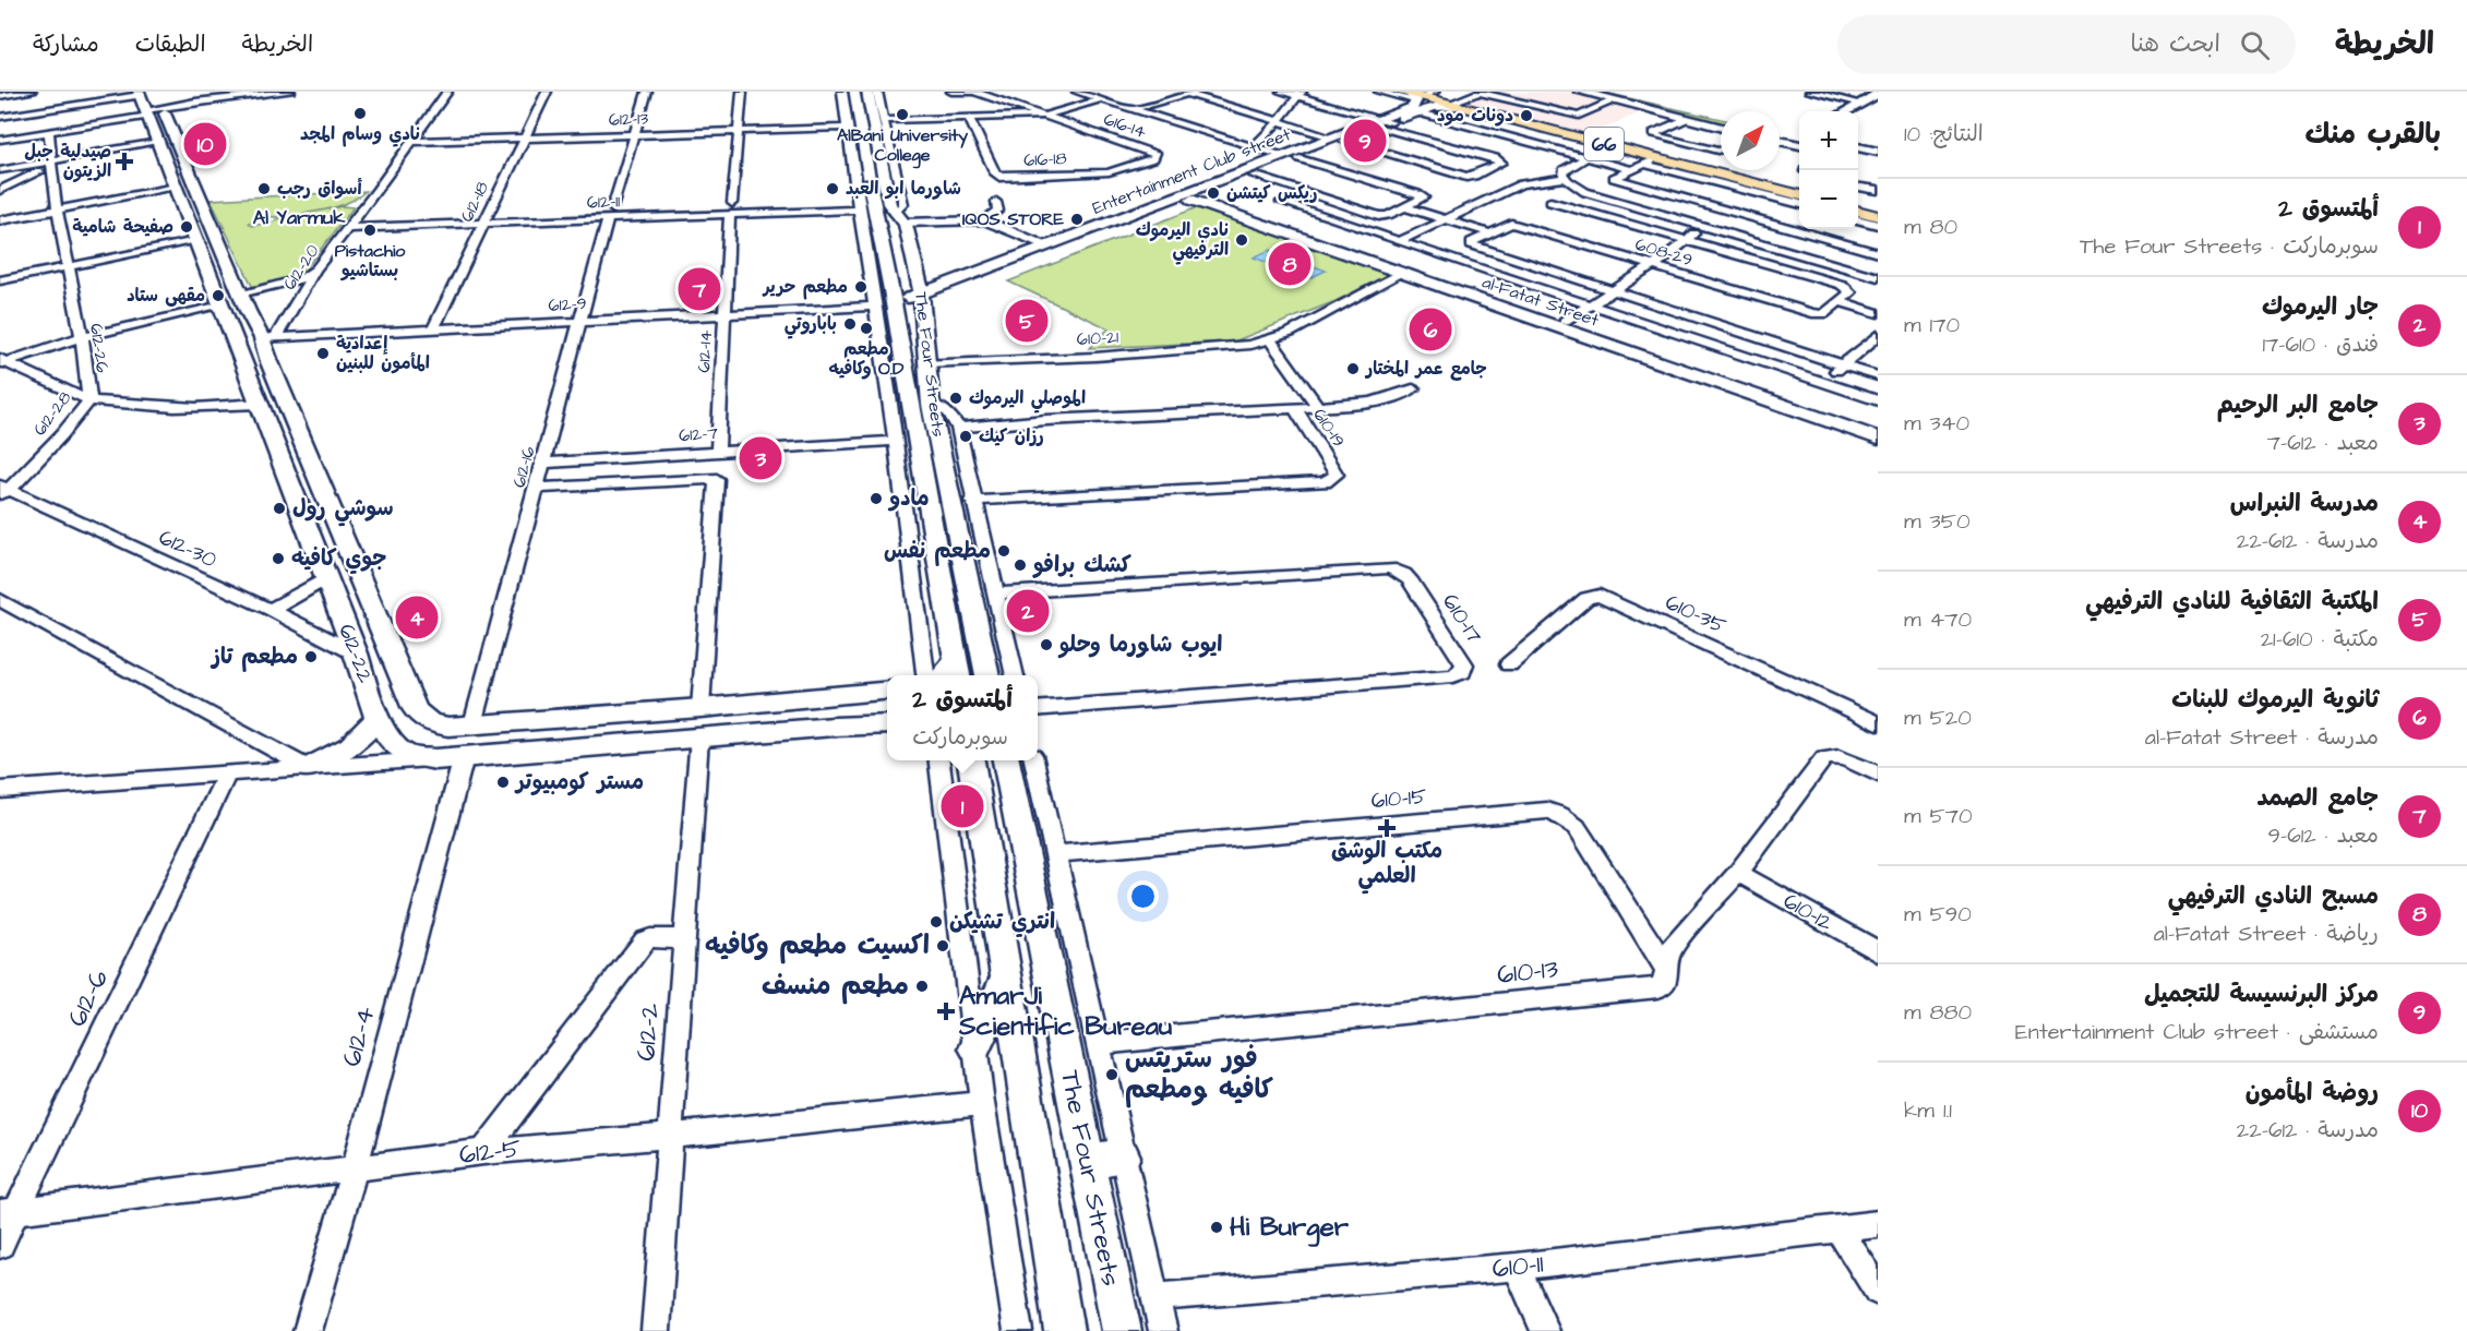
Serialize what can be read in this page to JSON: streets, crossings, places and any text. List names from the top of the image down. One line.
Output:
{"streets":{"main road":["66"],"street":["612-13","616-14","616-18","Entertainment Club street","612-18","612-11","608-29","612-20","al-Fatat Street","612-9","610-21","612-26","612-14","The Four Streets","612-28","610-19","612-7","612-16","612-30","610-35","610-17","612-22","610-15","610-12","610-13","612-6","612-2","612-4","612-5","610-11"]},"crossings":[["612-13","612-18"],["612-13","612-20"],["612-13","612-14"],["612-13","612-16"],["616-14","616-18"],["66","Entertainment Club street"],["Entertainment Club street","al-Fatat Street"],["Entertainment Club street","The Four Streets"],["612-18","612-11"],["612-18","612-9"],["612-11","612-20"],["612-11","612-14"],["612-11","The Four Streets"],["612-11","612-16"],["612-20","612-9"],["612-20","612-22"],["al-Fatat Street","610-21"],["612-9","612-14"],["612-9","612-16"],["612-9","612-22"],["610-21","The Four Streets"],["612-26","612-28"],["612-26","612-22"],["612-14","612-7"],["612-28","612-30"],["612-7","612-16"],["612-16","612-22"],["612-30","612-22"],["612-22","612-2"],["612-22","612-4"],["610-15","610-13"],["610-12","610-13"],["612-6","612-5"],["612-2","612-5"],["612-4","612-5"]],"districts":["Al Yarmuk"],"places":{"other":["نادي وسام المجد","AlBani University College","دونات مود","أسواق رجب","شاورما ابو العبد","ريكس كيتشن","IQOS STORE","صفيحة شامية","Pistachio بستاشيو","نادي اليرموك الترفيهي","مطعم حرير","مقهى ستاد","باباروتي","مطعم وكافيه O.D","إعدادية المأمون للبنين","جامع عمر المختار","الموصلي اليرموك","رزان كيك","مادو","سوشي رول","مطعم نفس","جوي كافيه","كشك برافو","ايوب شاورما وحلو","مطعم تاز","مستر كومبيوتر","انتري تشيكن","اكسيت مطعم وكافيه","مطعم منسف","فور ستريتس كافيه ومطعم","Hi Burger"],"health":["صيدلية جبل الزيتون","مكتب الوشق العلمي","AmarJi Scientific Bureau"]},"north":"top right","page":{"header":"الخريطة","search":"ابحث هنا","nav":["الخريطة","الطبقات","مشاركة"],"heading":["بالقرب منك","النتائج: 10"],"map_buttons":["+","−"],"pins":["9","10","8","7","5","6","3","2","4","1"],"list":[{"mark":"1","name":"ألمتسوق 2","note":"سوبرماركت · The Four Streets","value":"80 m"},{"mark":"2","name":"جار اليرموك","note":"فندق · 610-17","value":"170 m"},{"mark":"3","name":"جامع البر الرحيم","note":"معبد · 612-7","value":"340 m"},{"mark":"4","name":"مدرسة النبراس","note":"مدرسة · 612-22","value":"350 m"},{"mark":"5","name":"المكتبة الثقافية للنادي الترفيهي","note":"مكتبة · 610-21","value":"470 m"},{"mark":"6","name":"ثانوية اليرموك للبنات","note":"مدرسة · al-Fatat Street","value":"520 m"},{"mark":"7","name":"جامع الصمد","note":"معبد · 612-9","value":"570 m"},{"mark":"8","name":"مسبح النادي الترفيهي","note":"رياضة · al-Fatat Street","value":"590 m"},{"mark":"9","name":"مركز البرنسيسة للتجميل","note":"مستشفى · Entertainment Club street","value":"880 m"},{"mark":"10","name":"روضة المأمون","note":"مدرسة · 612-22","value":"1.1 km"}],"popup":["ألمتسوق 2","سوبرماركت"]}}
